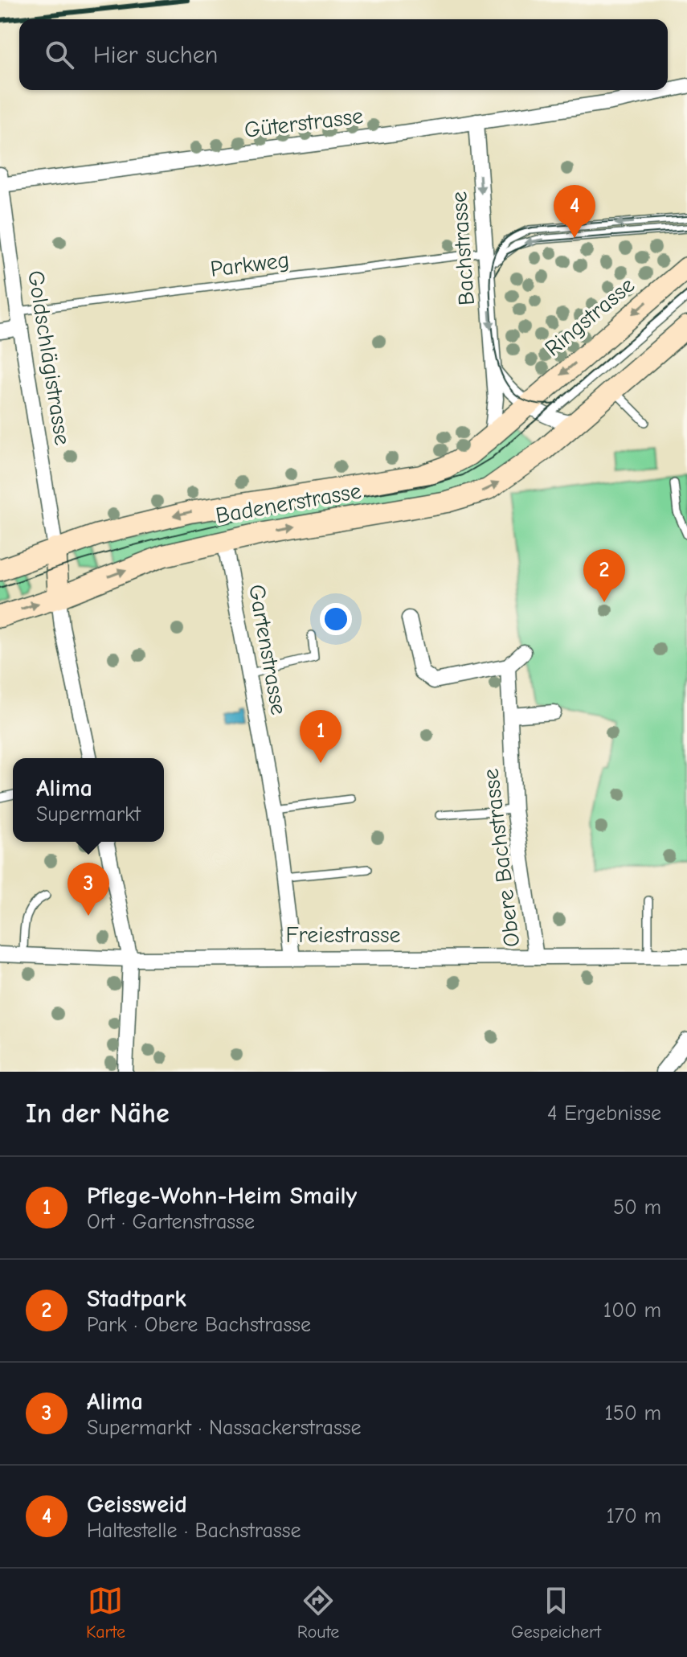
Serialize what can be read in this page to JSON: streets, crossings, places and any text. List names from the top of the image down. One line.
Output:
{"streets":{"main road":["Ringstrasse","Badenerstrasse"],"street":["Güterstrasse","Bachstrasse","Goldschlägistrasse","Gartenstrasse","Obere Bachstrasse","Freiestrasse"],"lane":["Parkweg"]},"crossings":[["Güterstrasse","Bachstrasse"],["Güterstrasse","Goldschlägistrasse"],["Bachstrasse","Parkweg"],["Bachstrasse","Ringstrasse"],["Bachstrasse","Badenerstrasse"],["Parkweg","Goldschlägistrasse"],["Ringstrasse","Badenerstrasse"],["Goldschlägistrasse","Badenerstrasse"],["Badenerstrasse","Gartenstrasse"],["Gartenstrasse","Freiestrasse"],["Obere Bachstrasse","Freiestrasse"]],"one_way":["Bachstrasse"],"page":{"search":"Hier suchen","pins":["4","2","1","3"],"popup":["Alima","Supermarkt"],"heading":["In der Nähe","4 Ergebnisse"],"list":[{"mark":"1","name":"Pflege-Wohn-Heim Smaily","note":"Ort · Gartenstrasse","value":"50 m"},{"mark":"2","name":"Stadtpark","note":"Park · Obere Bachstrasse","value":"100 m"},{"mark":"3","name":"Alima","note":"Supermarkt · Nassackerstrasse","value":"150 m"},{"mark":"4","name":"Geissweid","note":"Haltestelle · Bachstrasse","value":"170 m"}],"nav":["Karte","Route","Gespeichert"]}}
